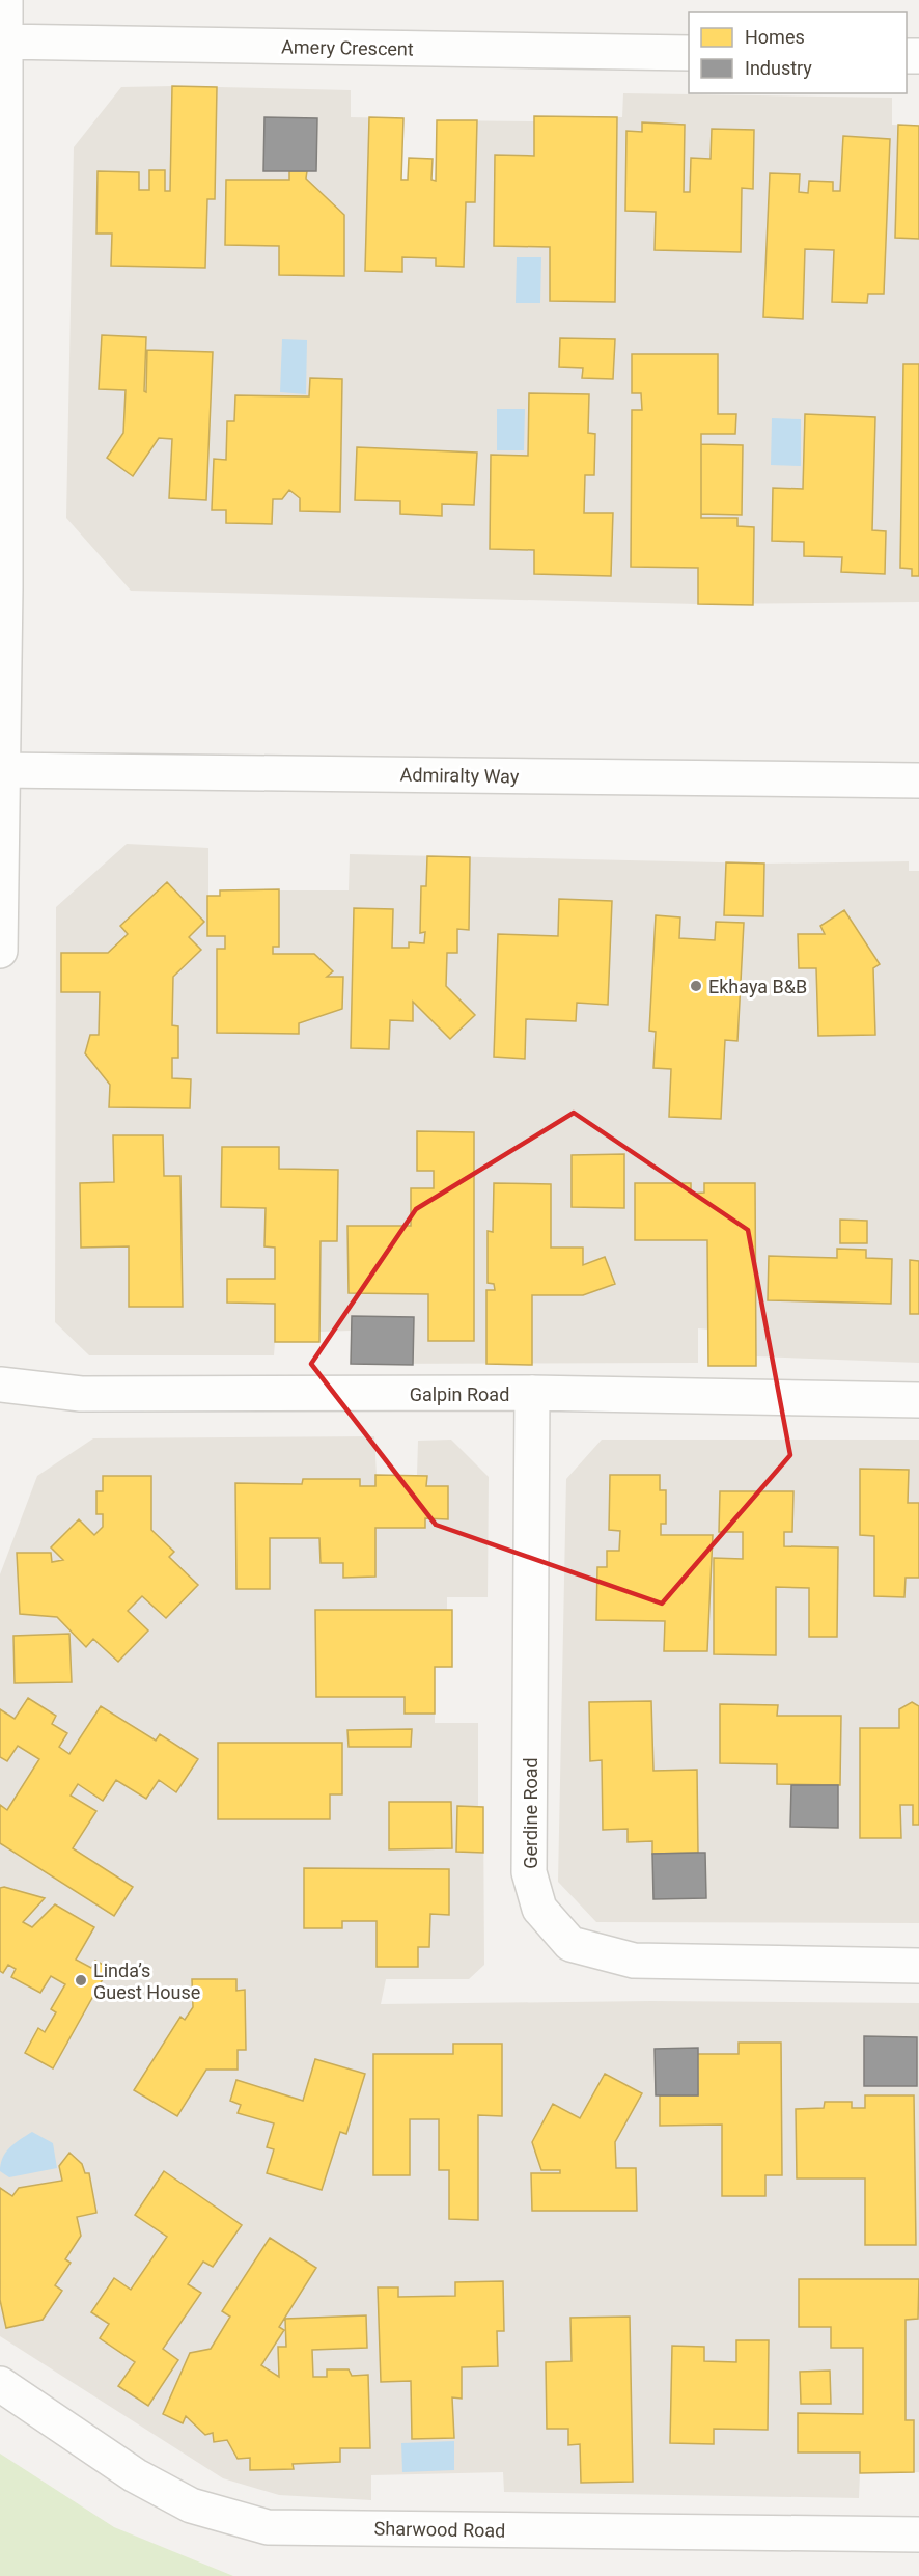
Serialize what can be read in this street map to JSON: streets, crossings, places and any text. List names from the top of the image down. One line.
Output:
{"streets":{"street":["Amery Crescent","Admiralty Way","Galpin Road","Gerdine Road","Sharwood Road"]},"crossings":[["Galpin Road","Gerdine Road"]],"places":["Ekhaya B&B","Linda’s Guest House"],"legend":["Homes","Industry"]}
